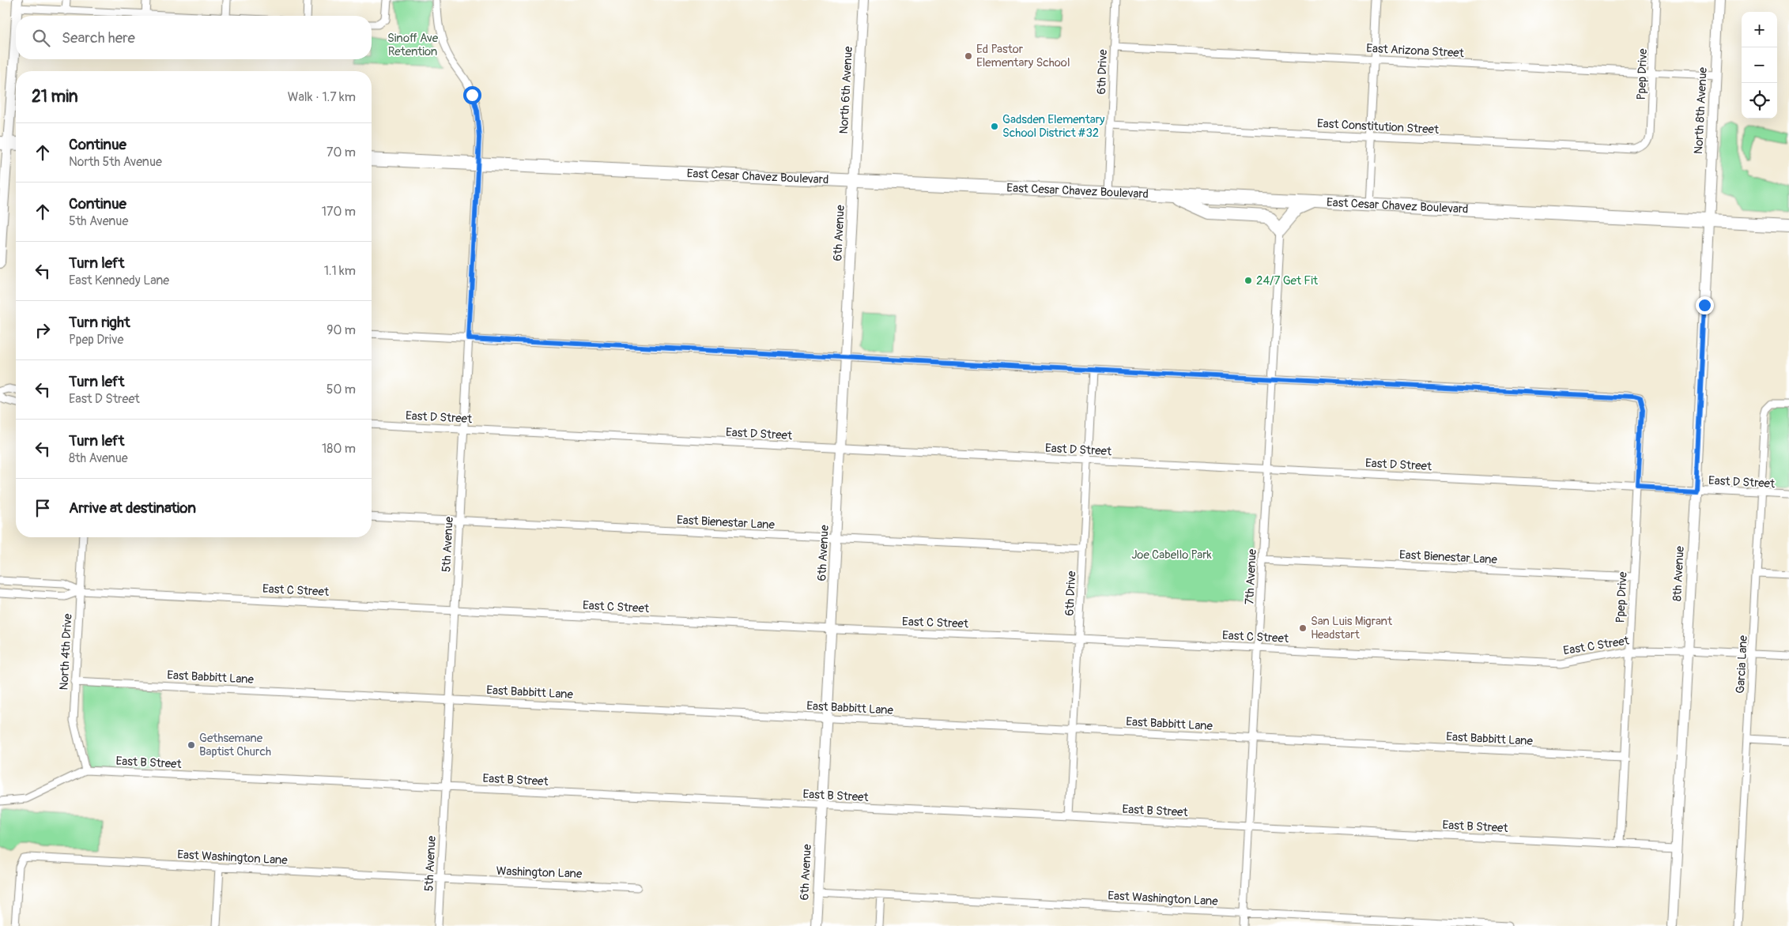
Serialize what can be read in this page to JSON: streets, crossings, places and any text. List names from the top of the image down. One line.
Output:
{"streets":{"highway":["East Cesar Chavez Boulevard"],"street":["East Arizona Street","6th Drive","Ppep Drive","North 6th Avenue","North 8th Avenue","East Constitution Street","6th Avenue","East D Street","East Bienestar Lane","5th Avenue","8th Avenue","7th Avenue","East C Street","North 4th Drive","Garcia Lane","East Babbitt Lane","East B Street","East Washington Lane","Washington Lane"]},"crossings":[["East Arizona Street","6th Drive"],["East Arizona Street","Ppep Drive"],["East Arizona Street","North 8th Avenue"],["6th Drive","East Constitution Street"],["6th Drive","East Cesar Chavez Boulevard"],["6th Drive","East D Street"],["6th Drive","East Bienestar Lane"],["6th Drive","East C Street"],["6th Drive","East Babbitt Lane"],["6th Drive","East B Street"],["Ppep Drive","East Constitution Street"],["Ppep Drive","East D Street"],["Ppep Drive","East Bienestar Lane"],["Ppep Drive","7th Avenue"],["Ppep Drive","East C Street"],["Ppep Drive","East Babbitt Lane"],["Ppep Drive","East B Street"],["North 6th Avenue","East Cesar Chavez Boulevard"],["North 6th Avenue","6th Avenue"],["North 8th Avenue","East Cesar Chavez Boulevard"],["North 8th Avenue","8th Avenue"],["East Cesar Chavez Boulevard","6th Avenue"],["East Cesar Chavez Boulevard","5th Avenue"],["East Cesar Chavez Boulevard","8th Avenue"],["6th Avenue","East D Street"],["6th Avenue","East Bienestar Lane"],["6th Avenue","East C Street"],["6th Avenue","East Babbitt Lane"],["6th Avenue","East B Street"],["6th Avenue","East Washington Lane"],["East D Street","5th Avenue"],["East D Street","8th Avenue"],["East D Street","7th Avenue"],["East D Street","Garcia Lane"],["East Bienestar Lane","5th Avenue"],["East Bienestar Lane","7th Avenue"],["5th Avenue","East C Street"],["5th Avenue","East Babbitt Lane"],["5th Avenue","East B Street"],["5th Avenue","East Washington Lane"],["5th Avenue","Washington Lane"],["8th Avenue","East C Street"],["8th Avenue","East B Street"],["7th Avenue","East C Street"],["7th Avenue","East Babbitt Lane"],["7th Avenue","East B Street"],["7th Avenue","East Washington Lane"],["East C Street","North 4th Drive"],["East C Street","Garcia Lane"],["North 4th Drive","East Babbitt Lane"],["North 4th Drive","East B Street"],["East Washington Lane","Washington Lane"]],"parks":["Sinoff Ave Retention","Joe Cabello Park"],"places":["Ed Pastor Elementary School","Gadsden Elementary School District #32","24/7 Get Fit","San Luis Migrant Headstart","Gethsemane Baptist Church"],"page":{"map_buttons":["+","−"],"search":"Search here","heading":["21 min","Walk · 1.7 km"],"list":[["Continue","North 5th Avenue","70 m"],["Continue","5th Avenue","170 m"],["Turn left","East Kennedy Lane","1.1 km"],["Turn right","Ppep Drive","90 m"],["Turn left","East D Street","50 m"],["Turn left","8th Avenue","180 m"],"Arrive at destination"]}}
